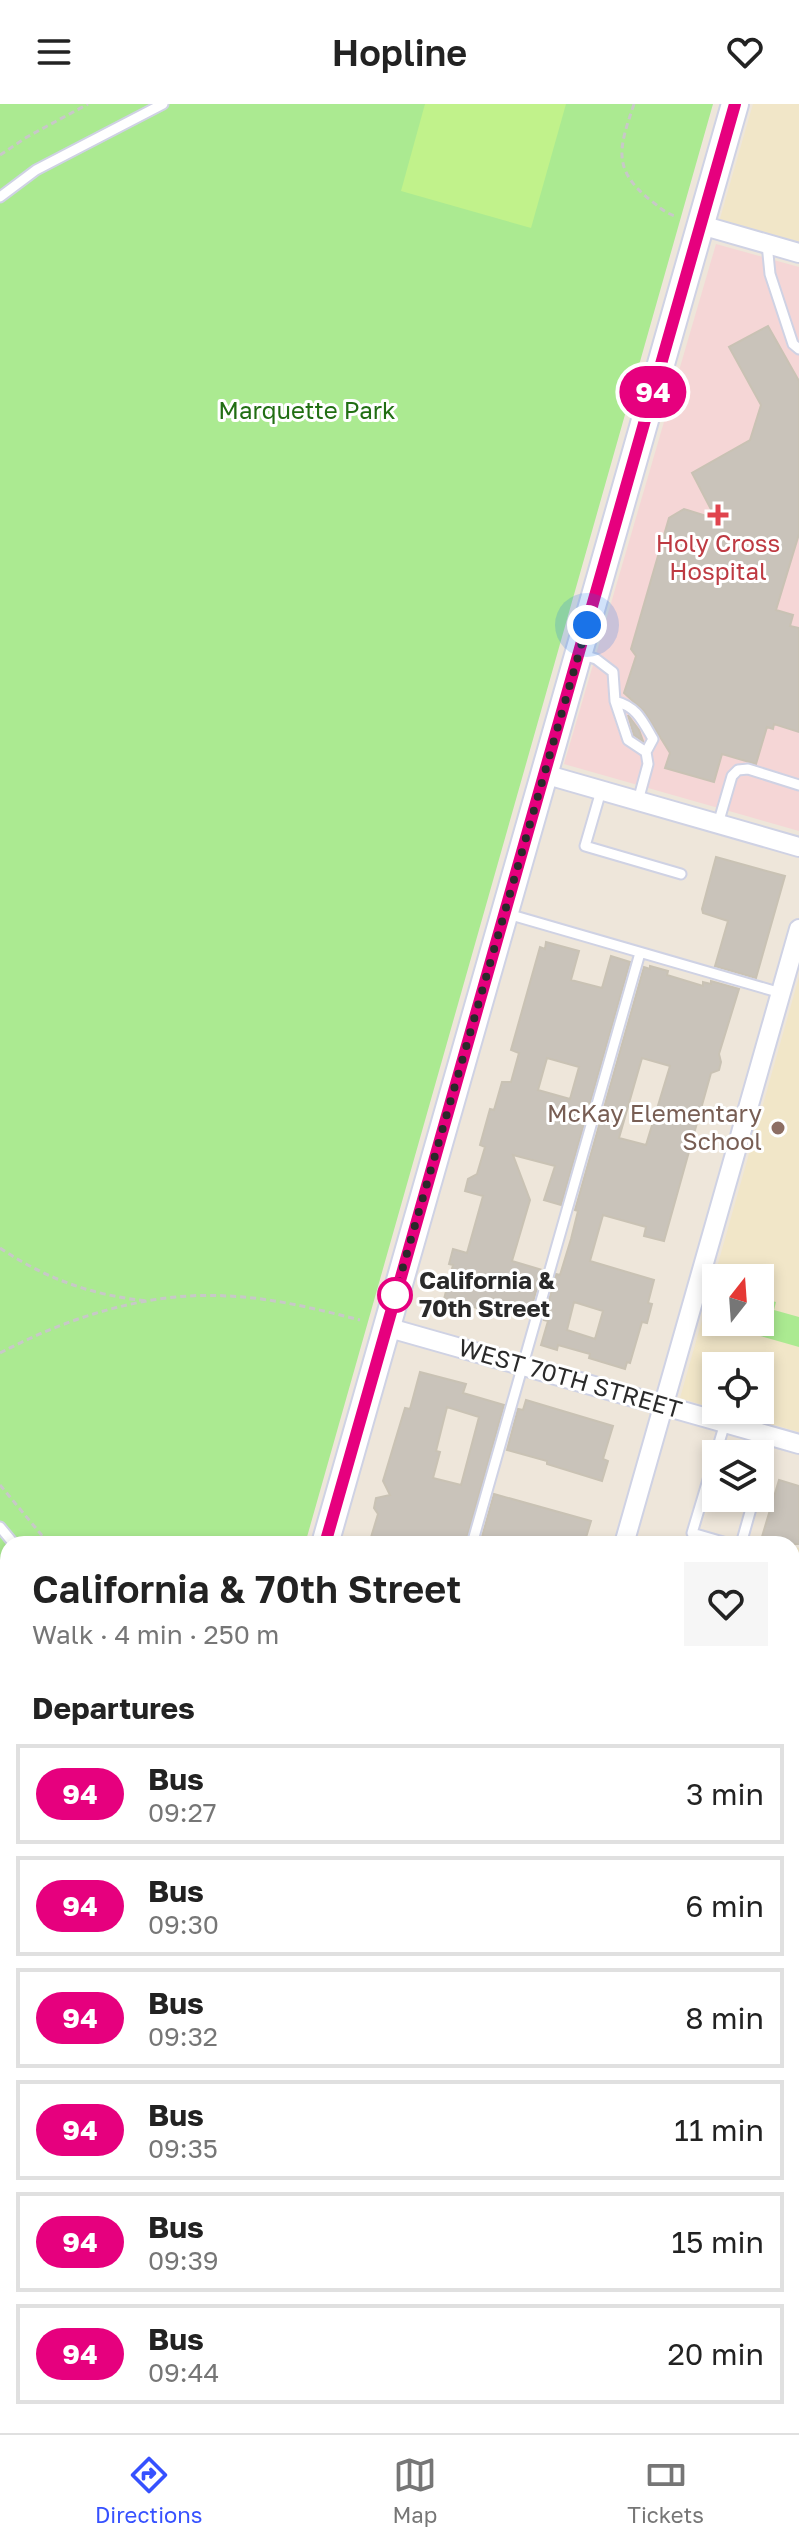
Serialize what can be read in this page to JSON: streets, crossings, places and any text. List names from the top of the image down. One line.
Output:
{"streets":{"street":["WEST 70TH STREET"]},"parks":["Marquette Park"],"places":{"health":["Holy Cross Hospital"],"other":["McKay Elementary School","California & 70th Street"]},"lines":["bus line 94"],"north":"top","page":{"header":"Hopline","on_map":"94","heading":[["California & 70th Street","Walk · 4 min · 250 m"],"Departures"],"list":[{"mark":"94","name":"Bus","note":"09:27","value":"3 min"},{"mark":"94","name":"Bus","note":"09:30","value":"6 min"},{"mark":"94","name":"Bus","note":"09:32","value":"8 min"},{"mark":"94","name":"Bus","note":"09:35","value":"11 min"},{"mark":"94","name":"Bus","note":"09:39","value":"15 min"},{"mark":"94","name":"Bus","note":"09:44","value":"20 min"}],"tabs":["Directions","Map","Tickets"]}}
